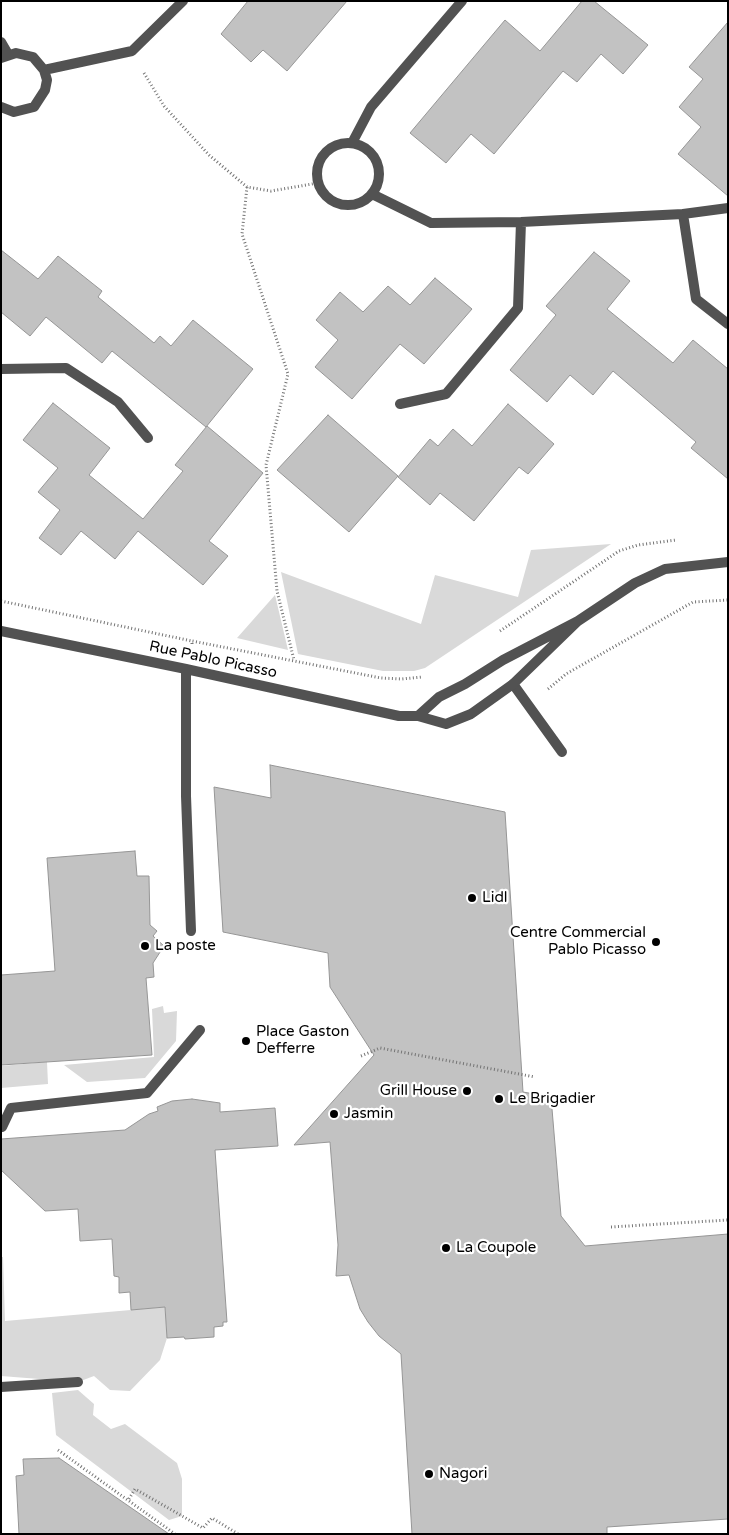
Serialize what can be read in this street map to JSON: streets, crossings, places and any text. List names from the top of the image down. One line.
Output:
{"streets":{"street":["Rue Pablo Picasso"]},"places":["Lidl","Centre Commercial Pablo Picasso","La poste","Place Gaston Defferre","Grill House","Le Brigadier","Jasmin","La Coupole","Nagori"]}
